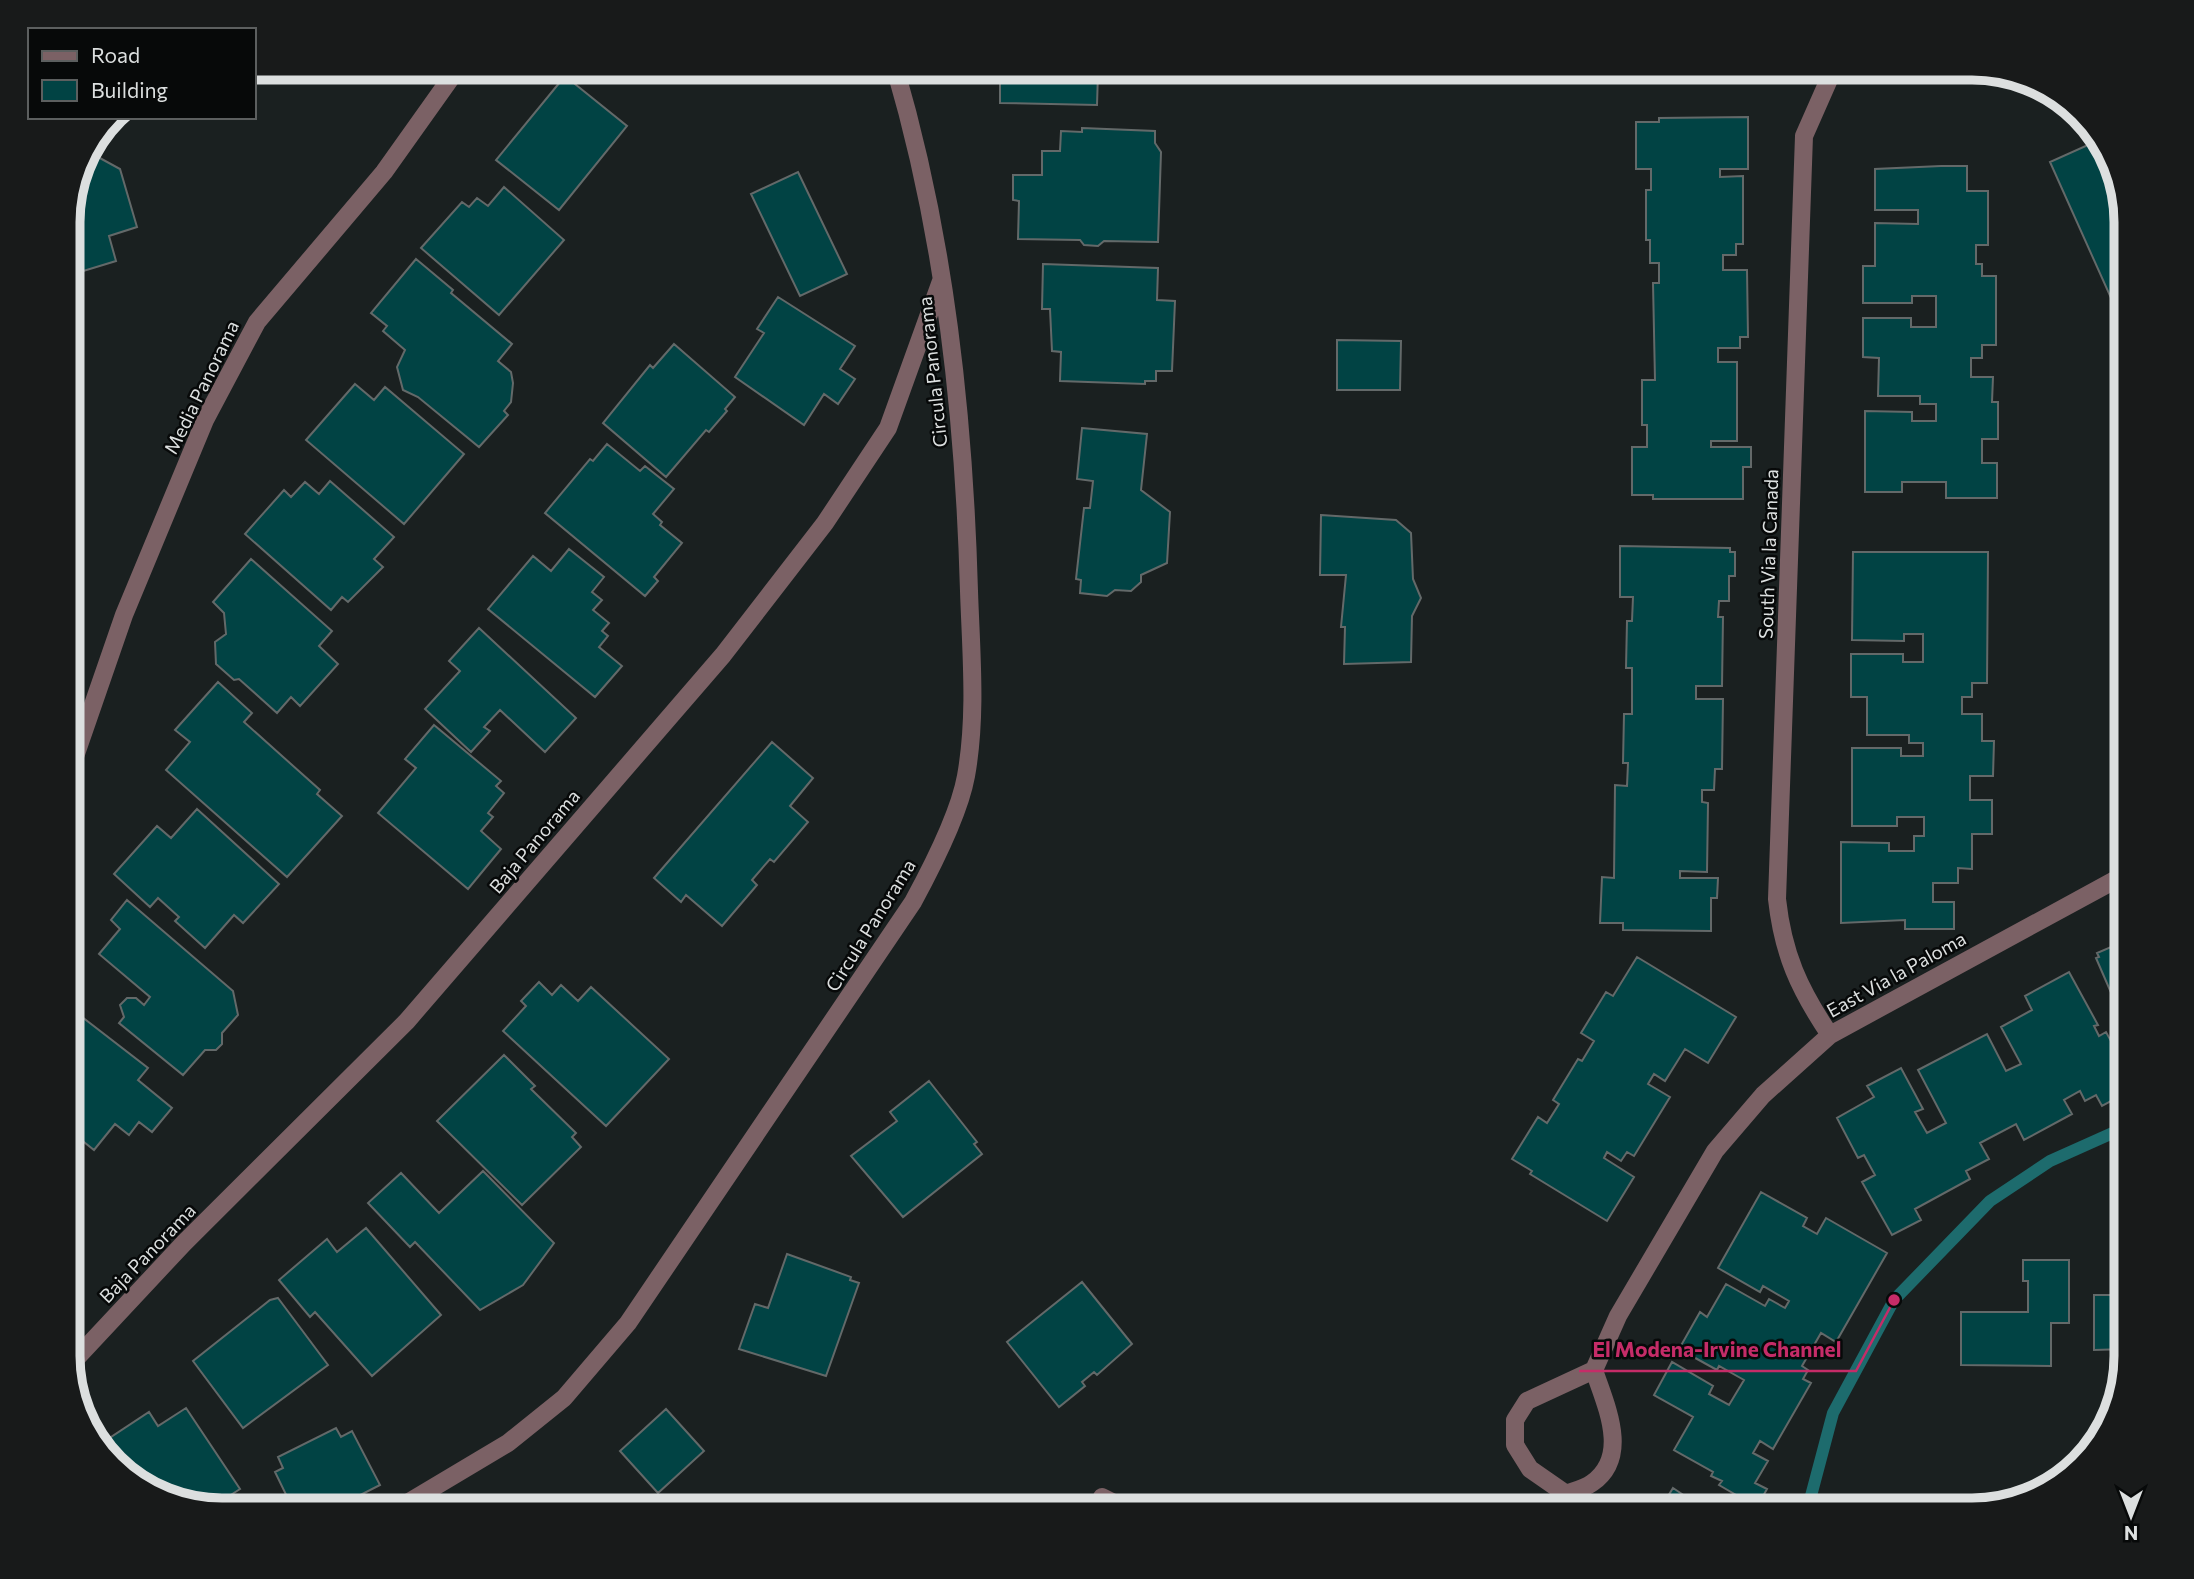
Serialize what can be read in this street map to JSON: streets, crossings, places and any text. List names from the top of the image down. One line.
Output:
{"streets":{"street":["Circula Panorama","Media Panorama","South Via la Canada","Baja Panorama","East Via la Paloma"]},"crossings":[["Circula Panorama","Baja Panorama"],["South Via la Canada","East Via la Paloma"]],"places":["El Modena-Irvine Channel"],"legend":["Road","Building"],"north":"bottom"}
